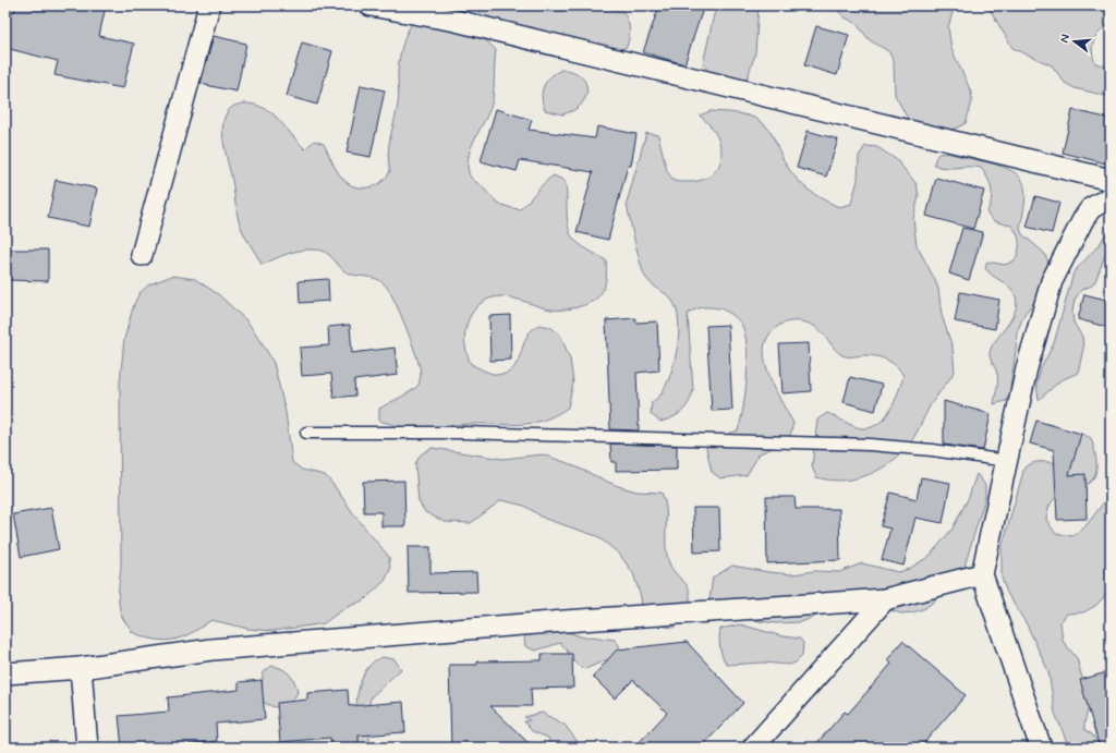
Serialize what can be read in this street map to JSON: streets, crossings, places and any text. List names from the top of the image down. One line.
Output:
{"north":"left"}
